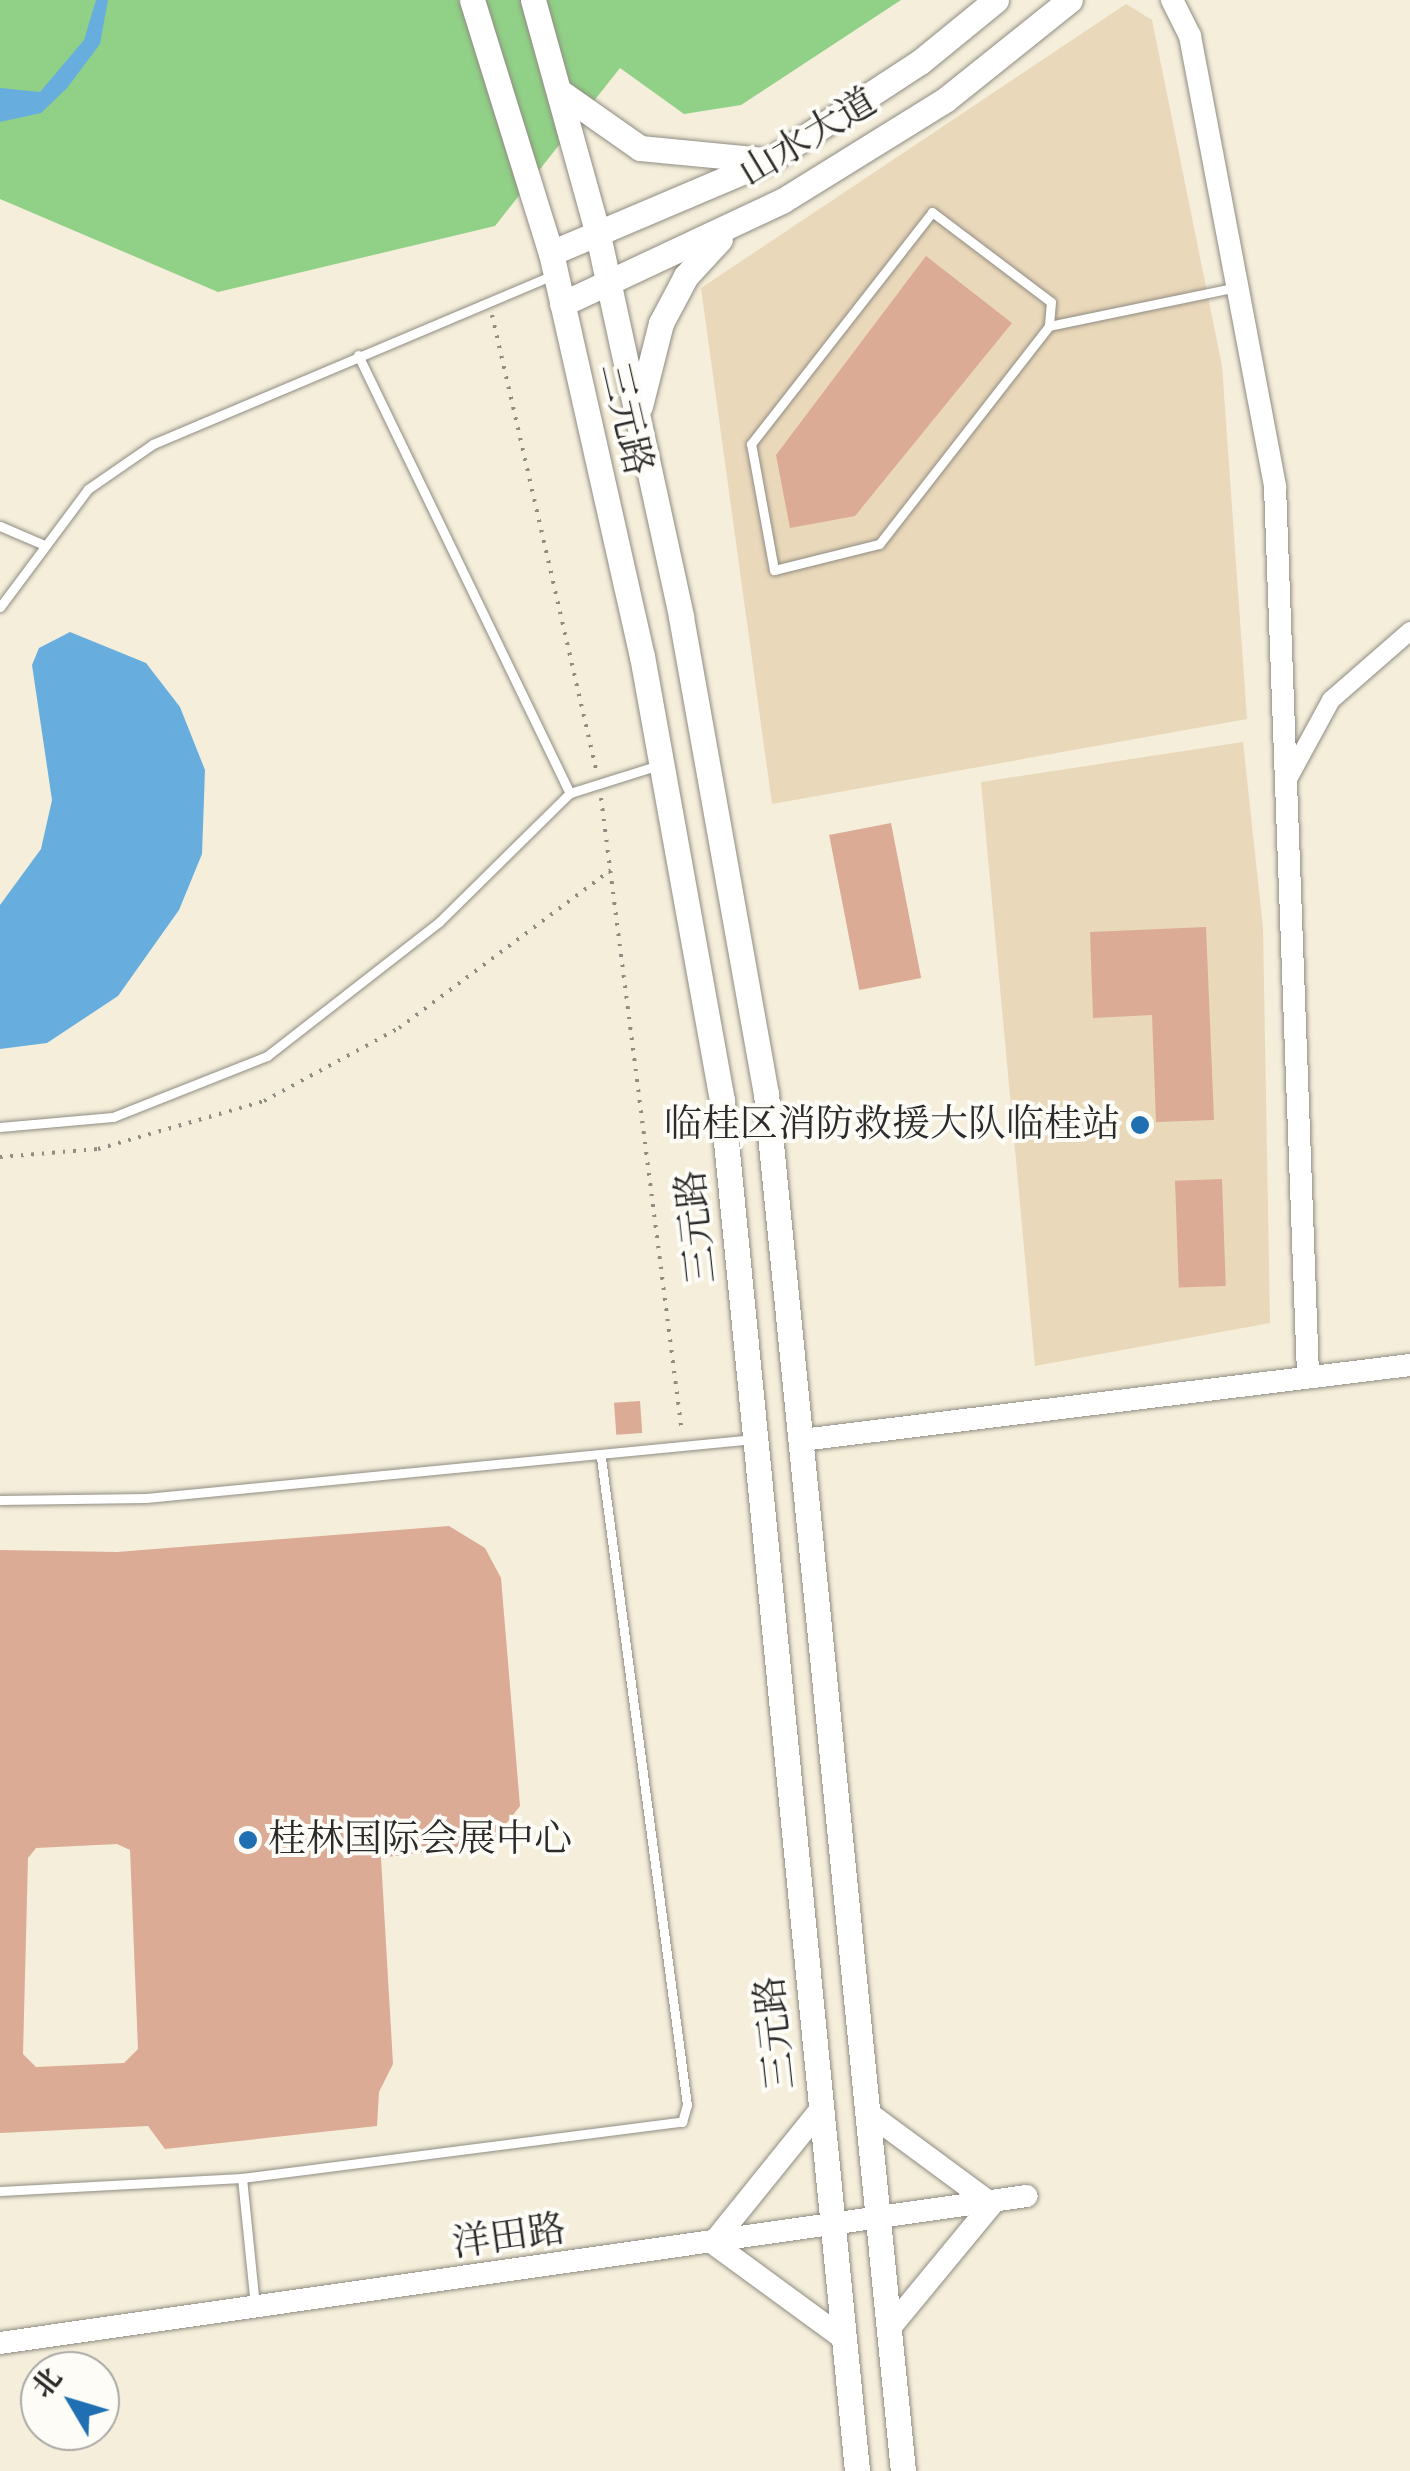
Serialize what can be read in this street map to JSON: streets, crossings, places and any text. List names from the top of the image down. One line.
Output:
{"streets":{"main road":["山水大道","三元路"],"street":["洋田路"]},"crossings":[["山水大道","三元路"],["三元路","洋田路"]],"places":["临桂区消防救援大队临桂站","桂林国际会展中心"],"north":"top left"}
